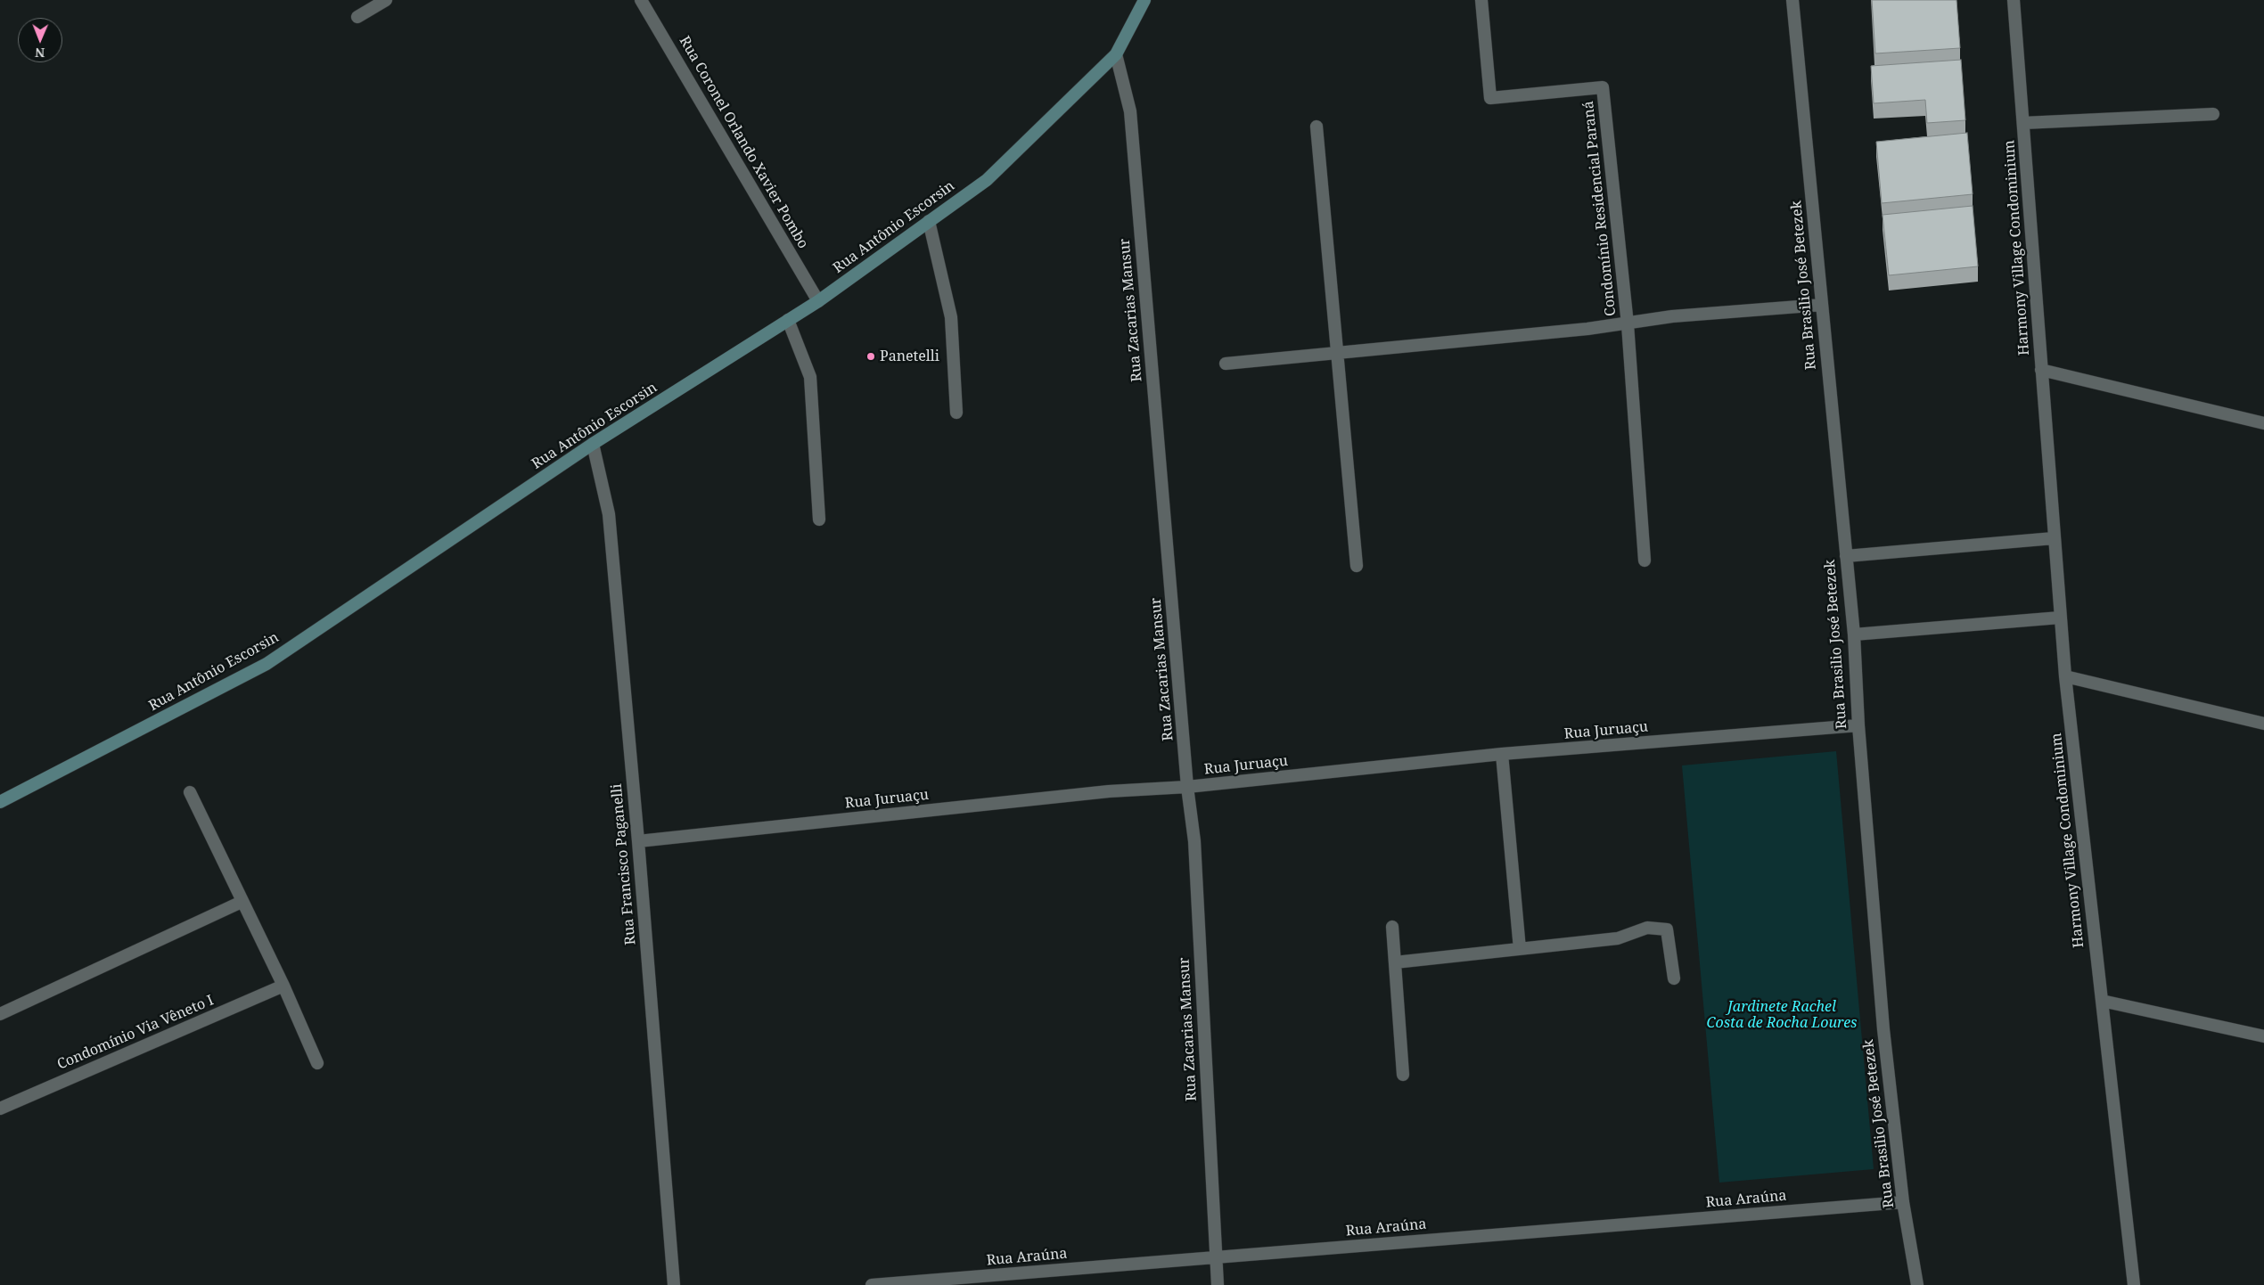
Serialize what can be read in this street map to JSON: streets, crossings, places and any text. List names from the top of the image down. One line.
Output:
{"streets":{"main road":["Rua Antônio Escorsin"],"street":["Rua Coronel Orlando Xavier Pombo","Condomínio Residencial Paraná","Harmony Village Condominium","Rua Brasilio José Betezek","Rua Zacarias Mansur","Rua Juruaçu","Rua Francisco Paganelli","Condomínio Via Vêneto I","Rua Araúna"]},"crossings":[["Rua Coronel Orlando Xavier Pombo","Rua Antônio Escorsin"],["Condomínio Residencial Paraná","Rua Brasilio José Betezek"],["Rua Antônio Escorsin","Rua Zacarias Mansur"],["Rua Antônio Escorsin","Rua Francisco Paganelli"],["Rua Brasilio José Betezek","Rua Juruaçu"],["Rua Brasilio José Betezek","Rua Araúna"],["Rua Zacarias Mansur","Rua Juruaçu"],["Rua Zacarias Mansur","Rua Araúna"],["Rua Juruaçu","Rua Francisco Paganelli"]],"parks":["Jardinete Rachel Costa de Rocha Loures"],"places":["Panetelli"],"north":"bottom"}
